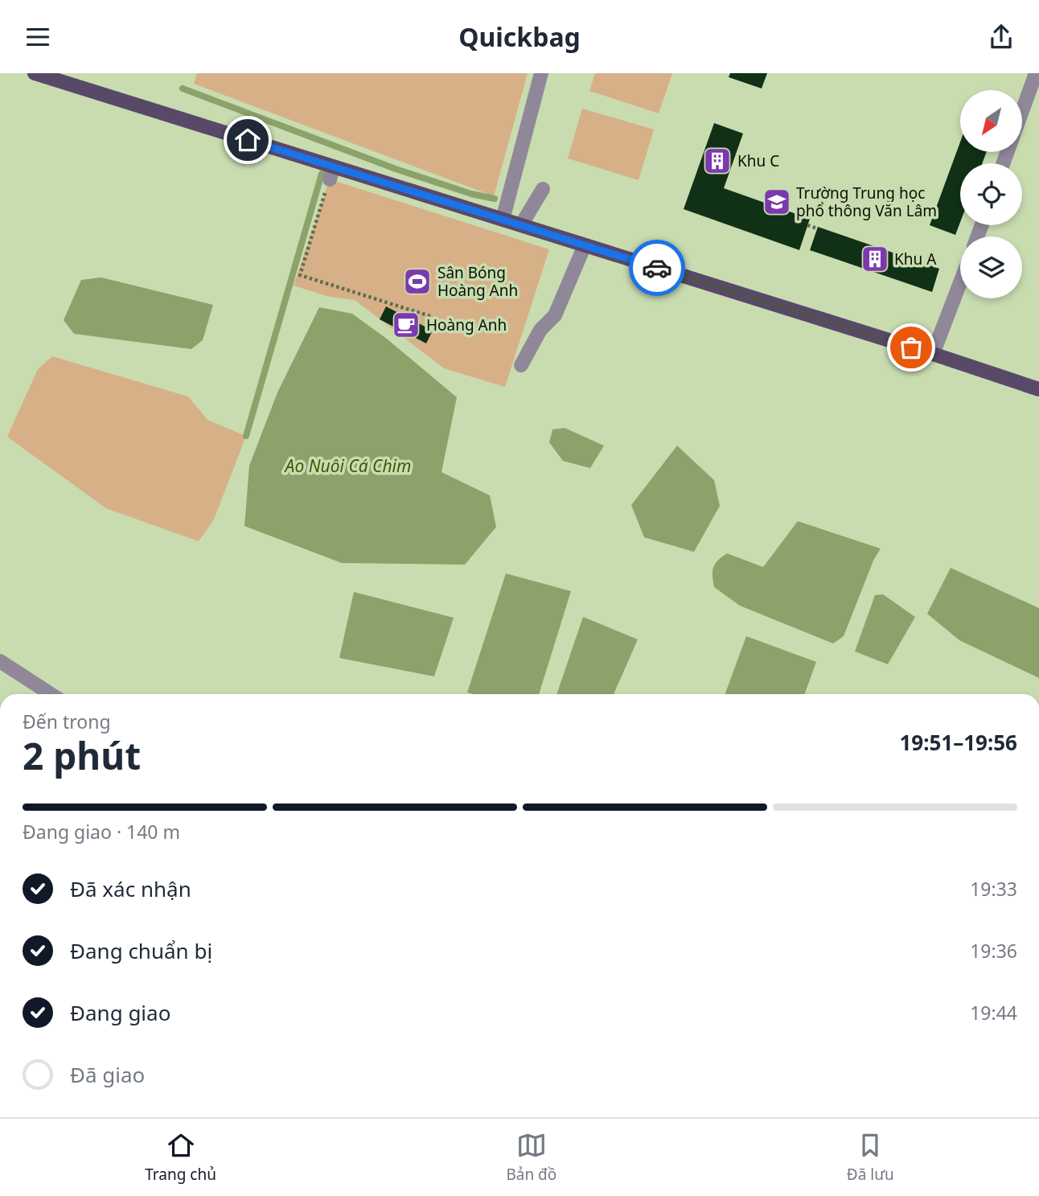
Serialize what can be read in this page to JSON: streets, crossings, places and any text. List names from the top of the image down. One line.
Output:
{"water":["Ao Nuôi Cá Chim"],"places":{"building":["Khu C","Khu A"],"school or university":["Trường Trung học phổ thông Văn Lâm"],"sports":["Sân Bóng Hoàng Anh"],"cafe":["Hoàng Anh"]},"north":"bottom left","page":{"header":"Quickbag","heading":["2 phút","Đến trong","19:51–19:56"],"bar":"Đang giao · 140 m","list":[["Đã xác nhận","19:33"],["Đang chuẩn bị","19:36"],["Đang giao","19:44"],"Đã giao"],"tabs":["Trang chủ","Bản đồ","Đã lưu"]}}
